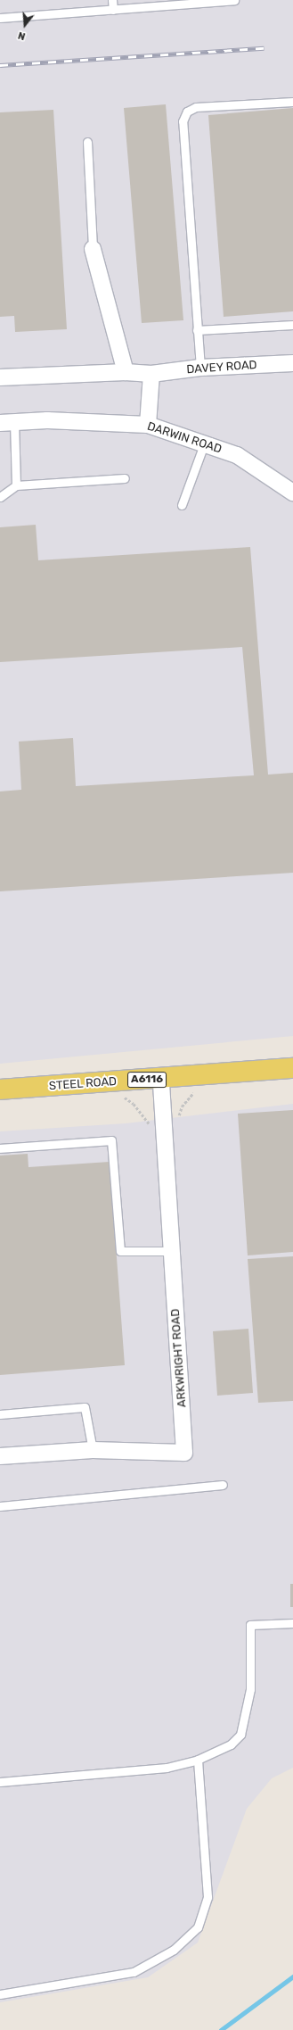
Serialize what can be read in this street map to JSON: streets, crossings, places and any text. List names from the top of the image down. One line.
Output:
{"streets":{"main road":["A6116","STEEL ROAD"],"street":["DAVEY ROAD","DARWIN ROAD","ARKWRIGHT ROAD"]},"crossings":[["STEEL ROAD","ARKWRIGHT ROAD"]],"north":"bottom"}
